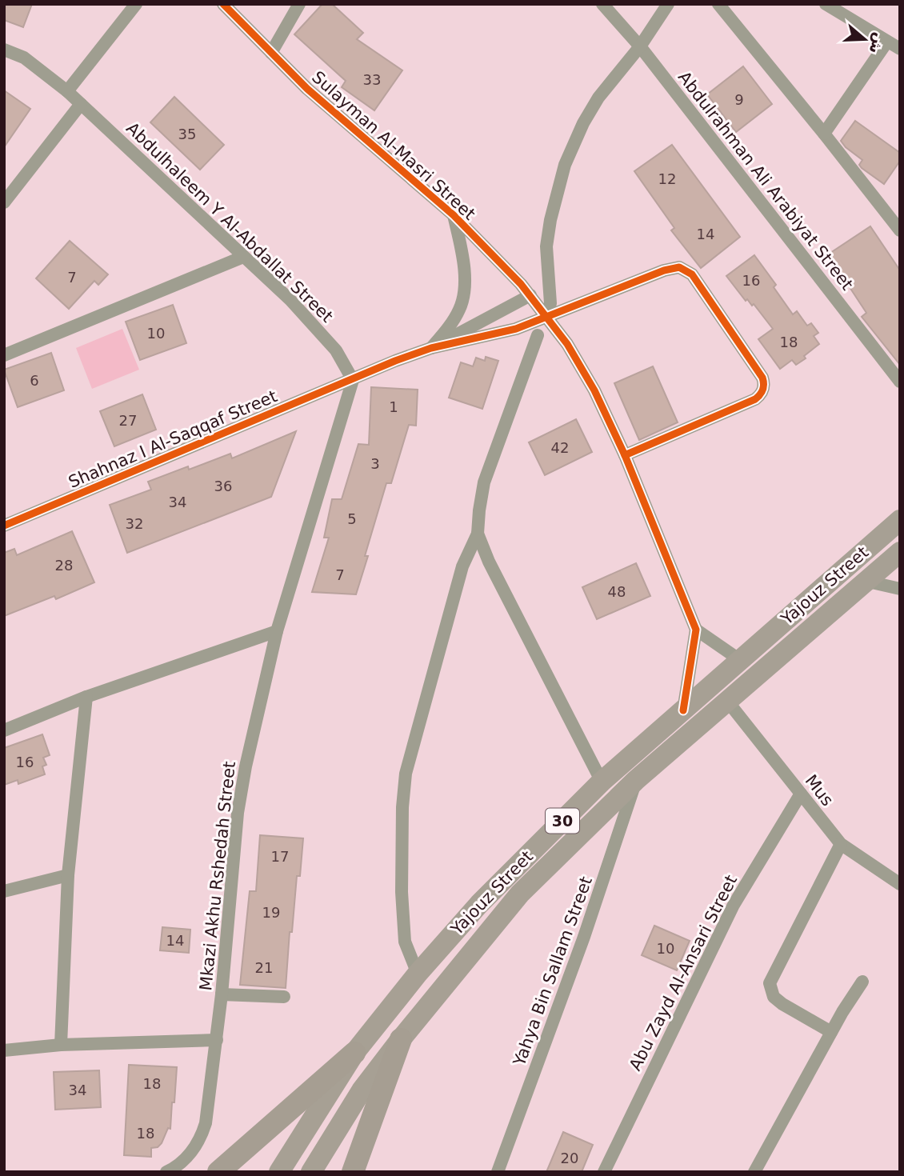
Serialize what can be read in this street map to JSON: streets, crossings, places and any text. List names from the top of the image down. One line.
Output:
{"streets":{"main road":["Yajouz Street","30"],"street":["Sulayman Al-Masri Street","Abdulrahman Ali Arabiyat Street","Abdulhaleem Y Al-Abdallat Street","Shahnaz I Al-Saqqaf Street","Mus","Mkazi Akhu Rshedah Street","Yahya Bin Sallam Street","Abu Zayd Al-Ansari Street"]},"crossings":[["Abdulhaleem Y Al-Abdallat Street","Shahnaz I Al-Saqqaf Street"],["Abdulhaleem Y Al-Abdallat Street","Mkazi Akhu Rshedah Street"],["Shahnaz I Al-Saqqaf Street","Mkazi Akhu Rshedah Street"],["Yajouz Street","Mus"],["Yajouz Street","Yahya Bin Sallam Street"],["Mus","Abu Zayd Al-Ansari Street"]],"house_numbers":["33","9","35","12","14","7","16","10","18","6","1","27","42","3","36","34","5","32","28","7","48","16","17","19","14","10","21","18","34","18","20"],"north":"right"}
